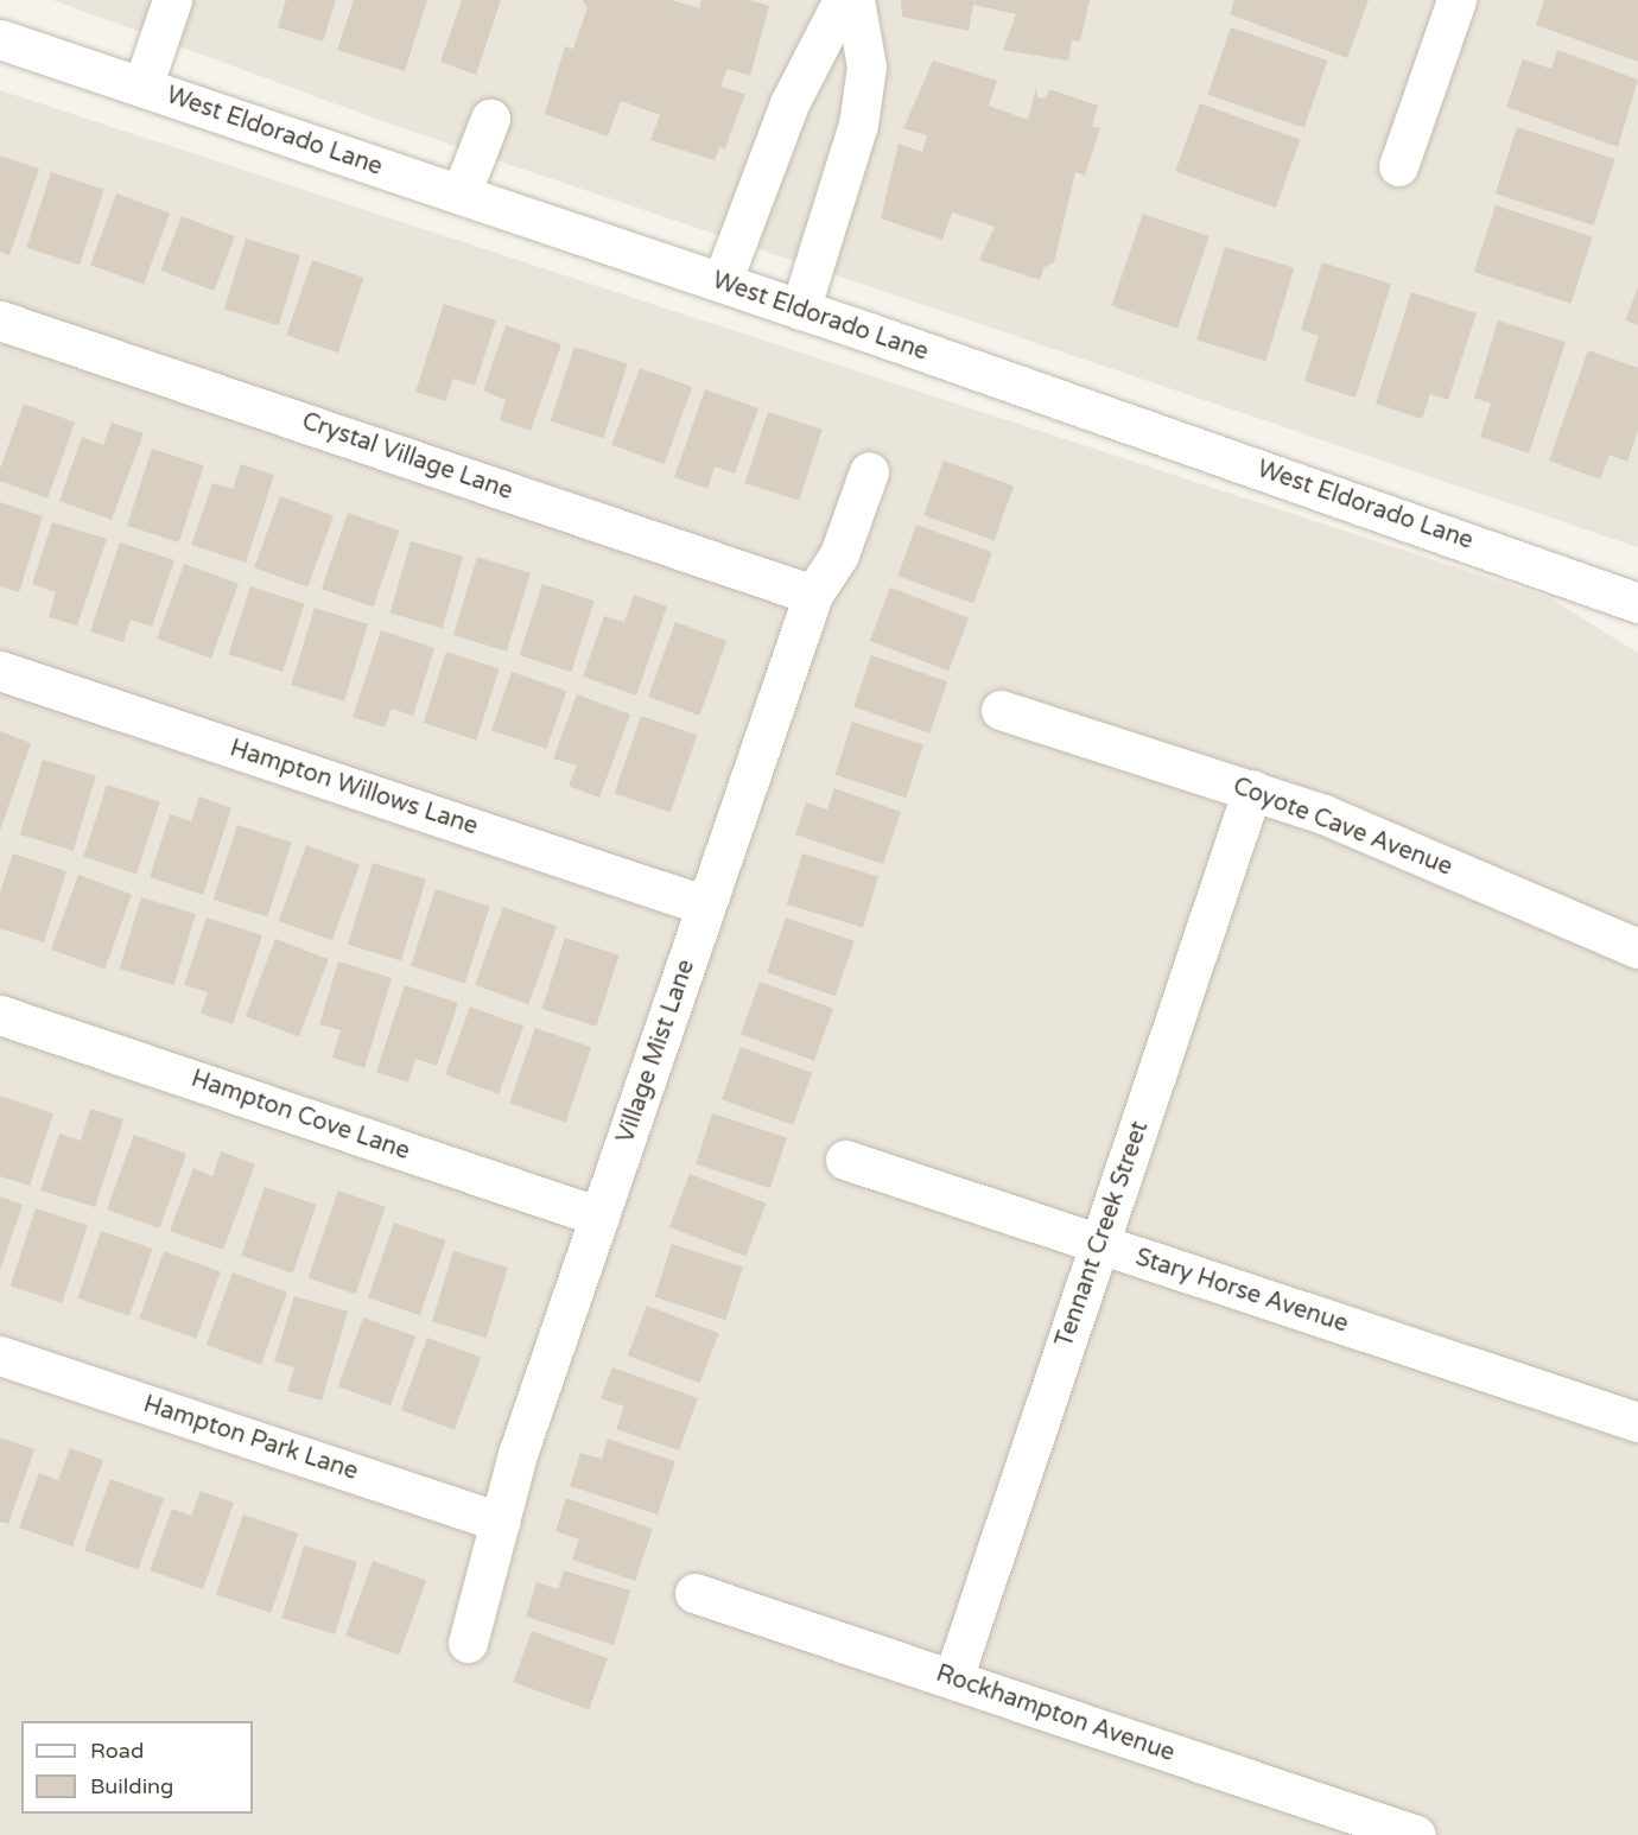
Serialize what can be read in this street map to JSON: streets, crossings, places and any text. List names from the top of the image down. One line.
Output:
{"streets":{"street":["West Eldorado Lane","Crystal Village Lane","Hampton Willows Lane","Coyote Cave Avenue","Village Mist Lane","Hampton Cove Lane","Tennant Creek Street","Stary Horse Avenue","Hampton Park Lane","Rockhampton Avenue"]},"crossings":[["Crystal Village Lane","Village Mist Lane"],["Hampton Willows Lane","Village Mist Lane"],["Coyote Cave Avenue","Tennant Creek Street"],["Village Mist Lane","Hampton Cove Lane"],["Village Mist Lane","Hampton Park Lane"],["Tennant Creek Street","Stary Horse Avenue"],["Tennant Creek Street","Rockhampton Avenue"]],"legend":["Road","Building"]}
